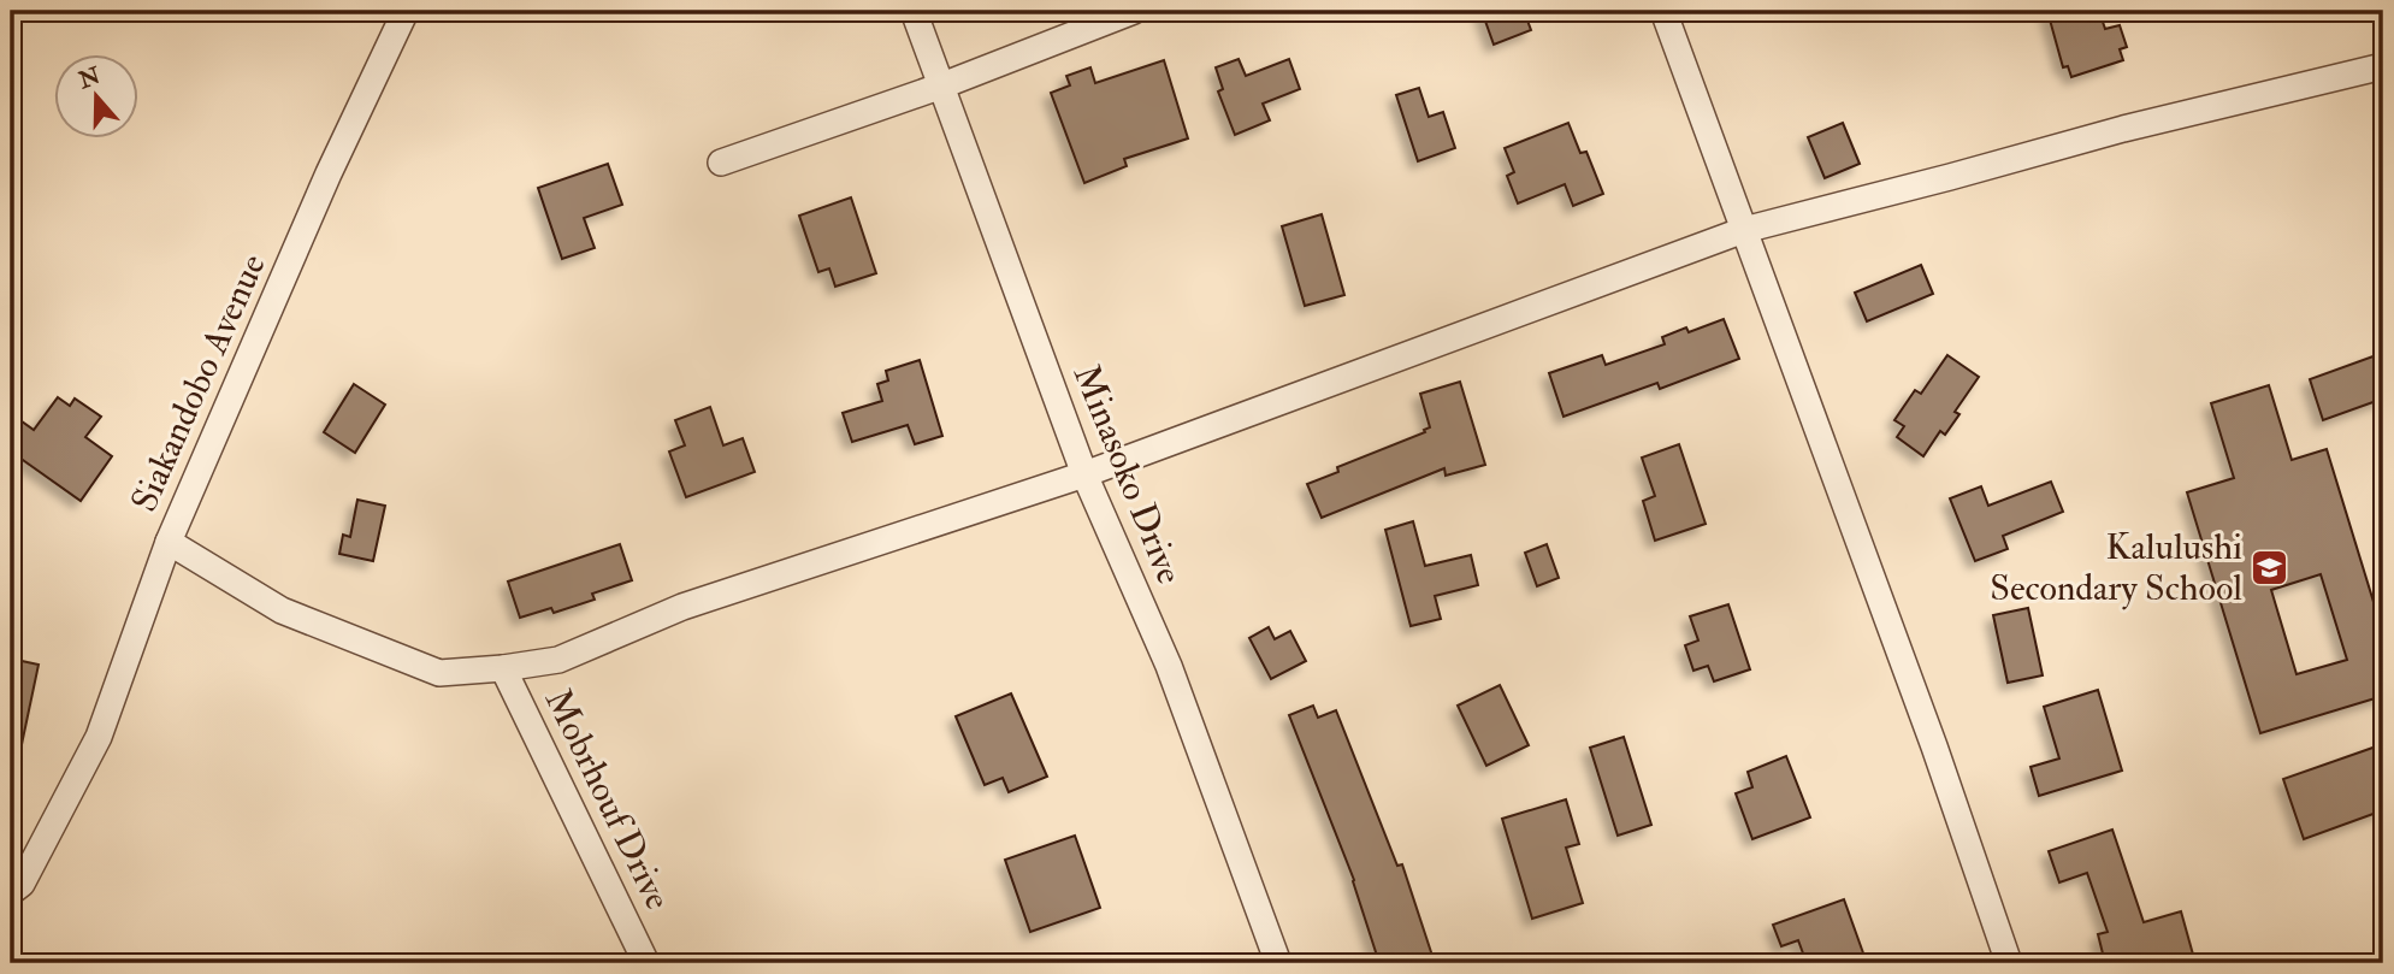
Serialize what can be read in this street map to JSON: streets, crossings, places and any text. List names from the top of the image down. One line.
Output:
{"streets":{"street":["Siakandobo Avenue","Minasoko Drive","Mobrhouf Drive"]},"crossings":[["Siakandobo Avenue","Minasoko Drive"],["Siakandobo Avenue","Mobrhouf Drive"]],"places":{"school or university":["Kalulushi Secondary School"]},"north":"top"}
